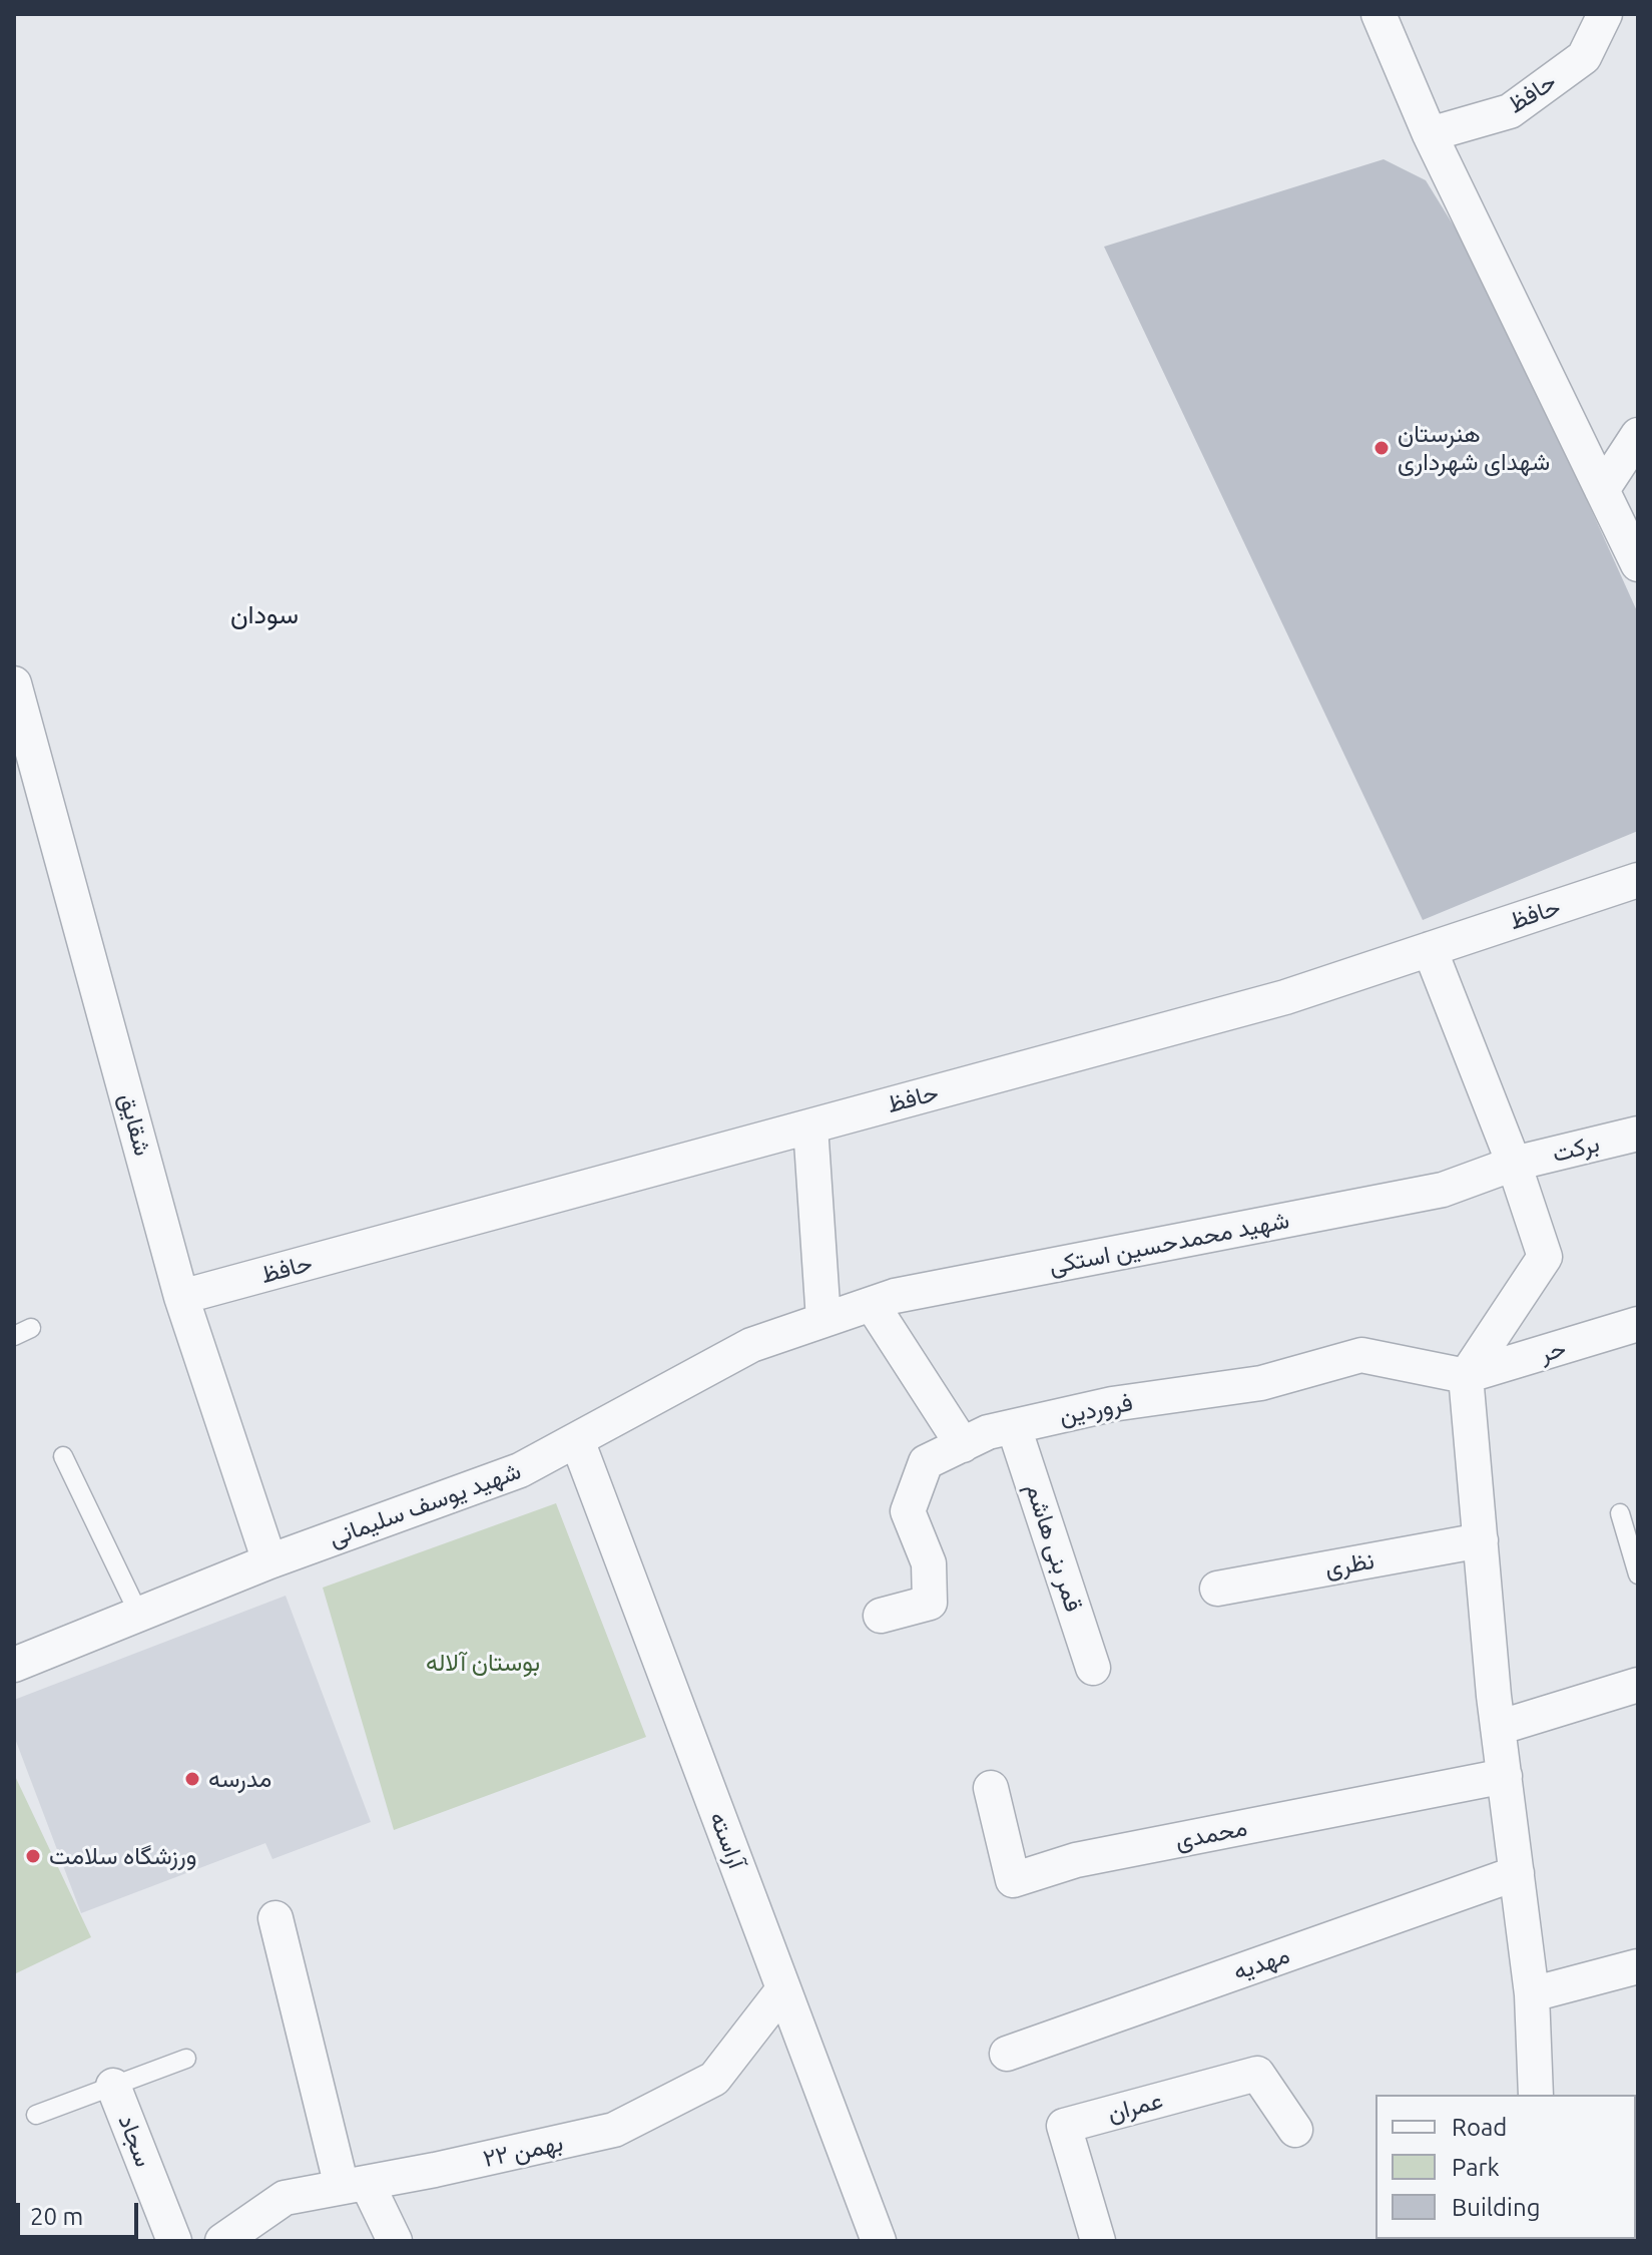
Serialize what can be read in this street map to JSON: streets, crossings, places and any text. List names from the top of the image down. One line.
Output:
{"streets":{"street":["حافظ","شقایق","برکت","شهید محمدحسین استکی","حر","فروردین","شهید یوسف سلیمانی","قمر بنی هاشم","نظری","محمدی","آراسته","مهدیه","عمران","سجاد","۲۲ بهمن"]},"crossings":[["حافظ","شقایق"],["شقایق","شهید یوسف سلیمانی"],["برکت","شهید محمدحسین استکی"],["شهید محمدحسین استکی","شهید یوسف سلیمانی"],["حر","فروردین"],["فروردین","قمر بنی هاشم"],["شهید یوسف سلیمانی","آراسته"],["آراسته","۲۲ بهمن"]],"districts":["سودان"],"parks":["بوستان آلاله"],"places":["هنرستان شهدای شهرداری","مدرسه","ورزشگاه سلامت"],"legend":["Road","Park","Building"],"scale_bar":"20 m"}
